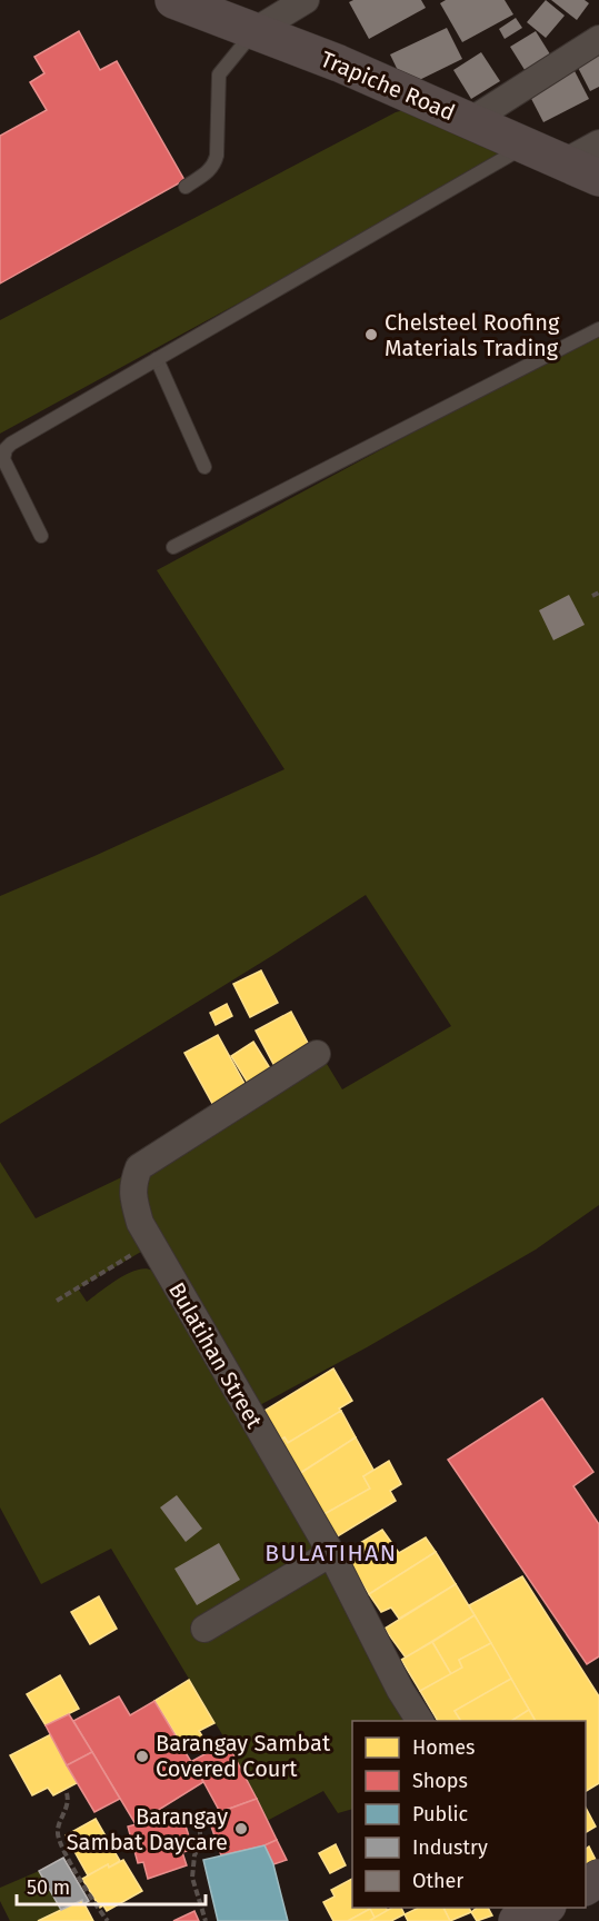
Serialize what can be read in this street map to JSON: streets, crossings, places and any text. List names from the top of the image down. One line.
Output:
{"streets":{"street":["Trapiche Road","Bulatihan Street"]},"districts":["BULATIHAN"],"places":["Chelsteel Roofing Materials Trading","Barangay Sambat Covered Court","Barangay Sambat Daycare"],"legend":["Homes","Shops","Public","Industry","Other"],"scale_bar":"50 m"}
